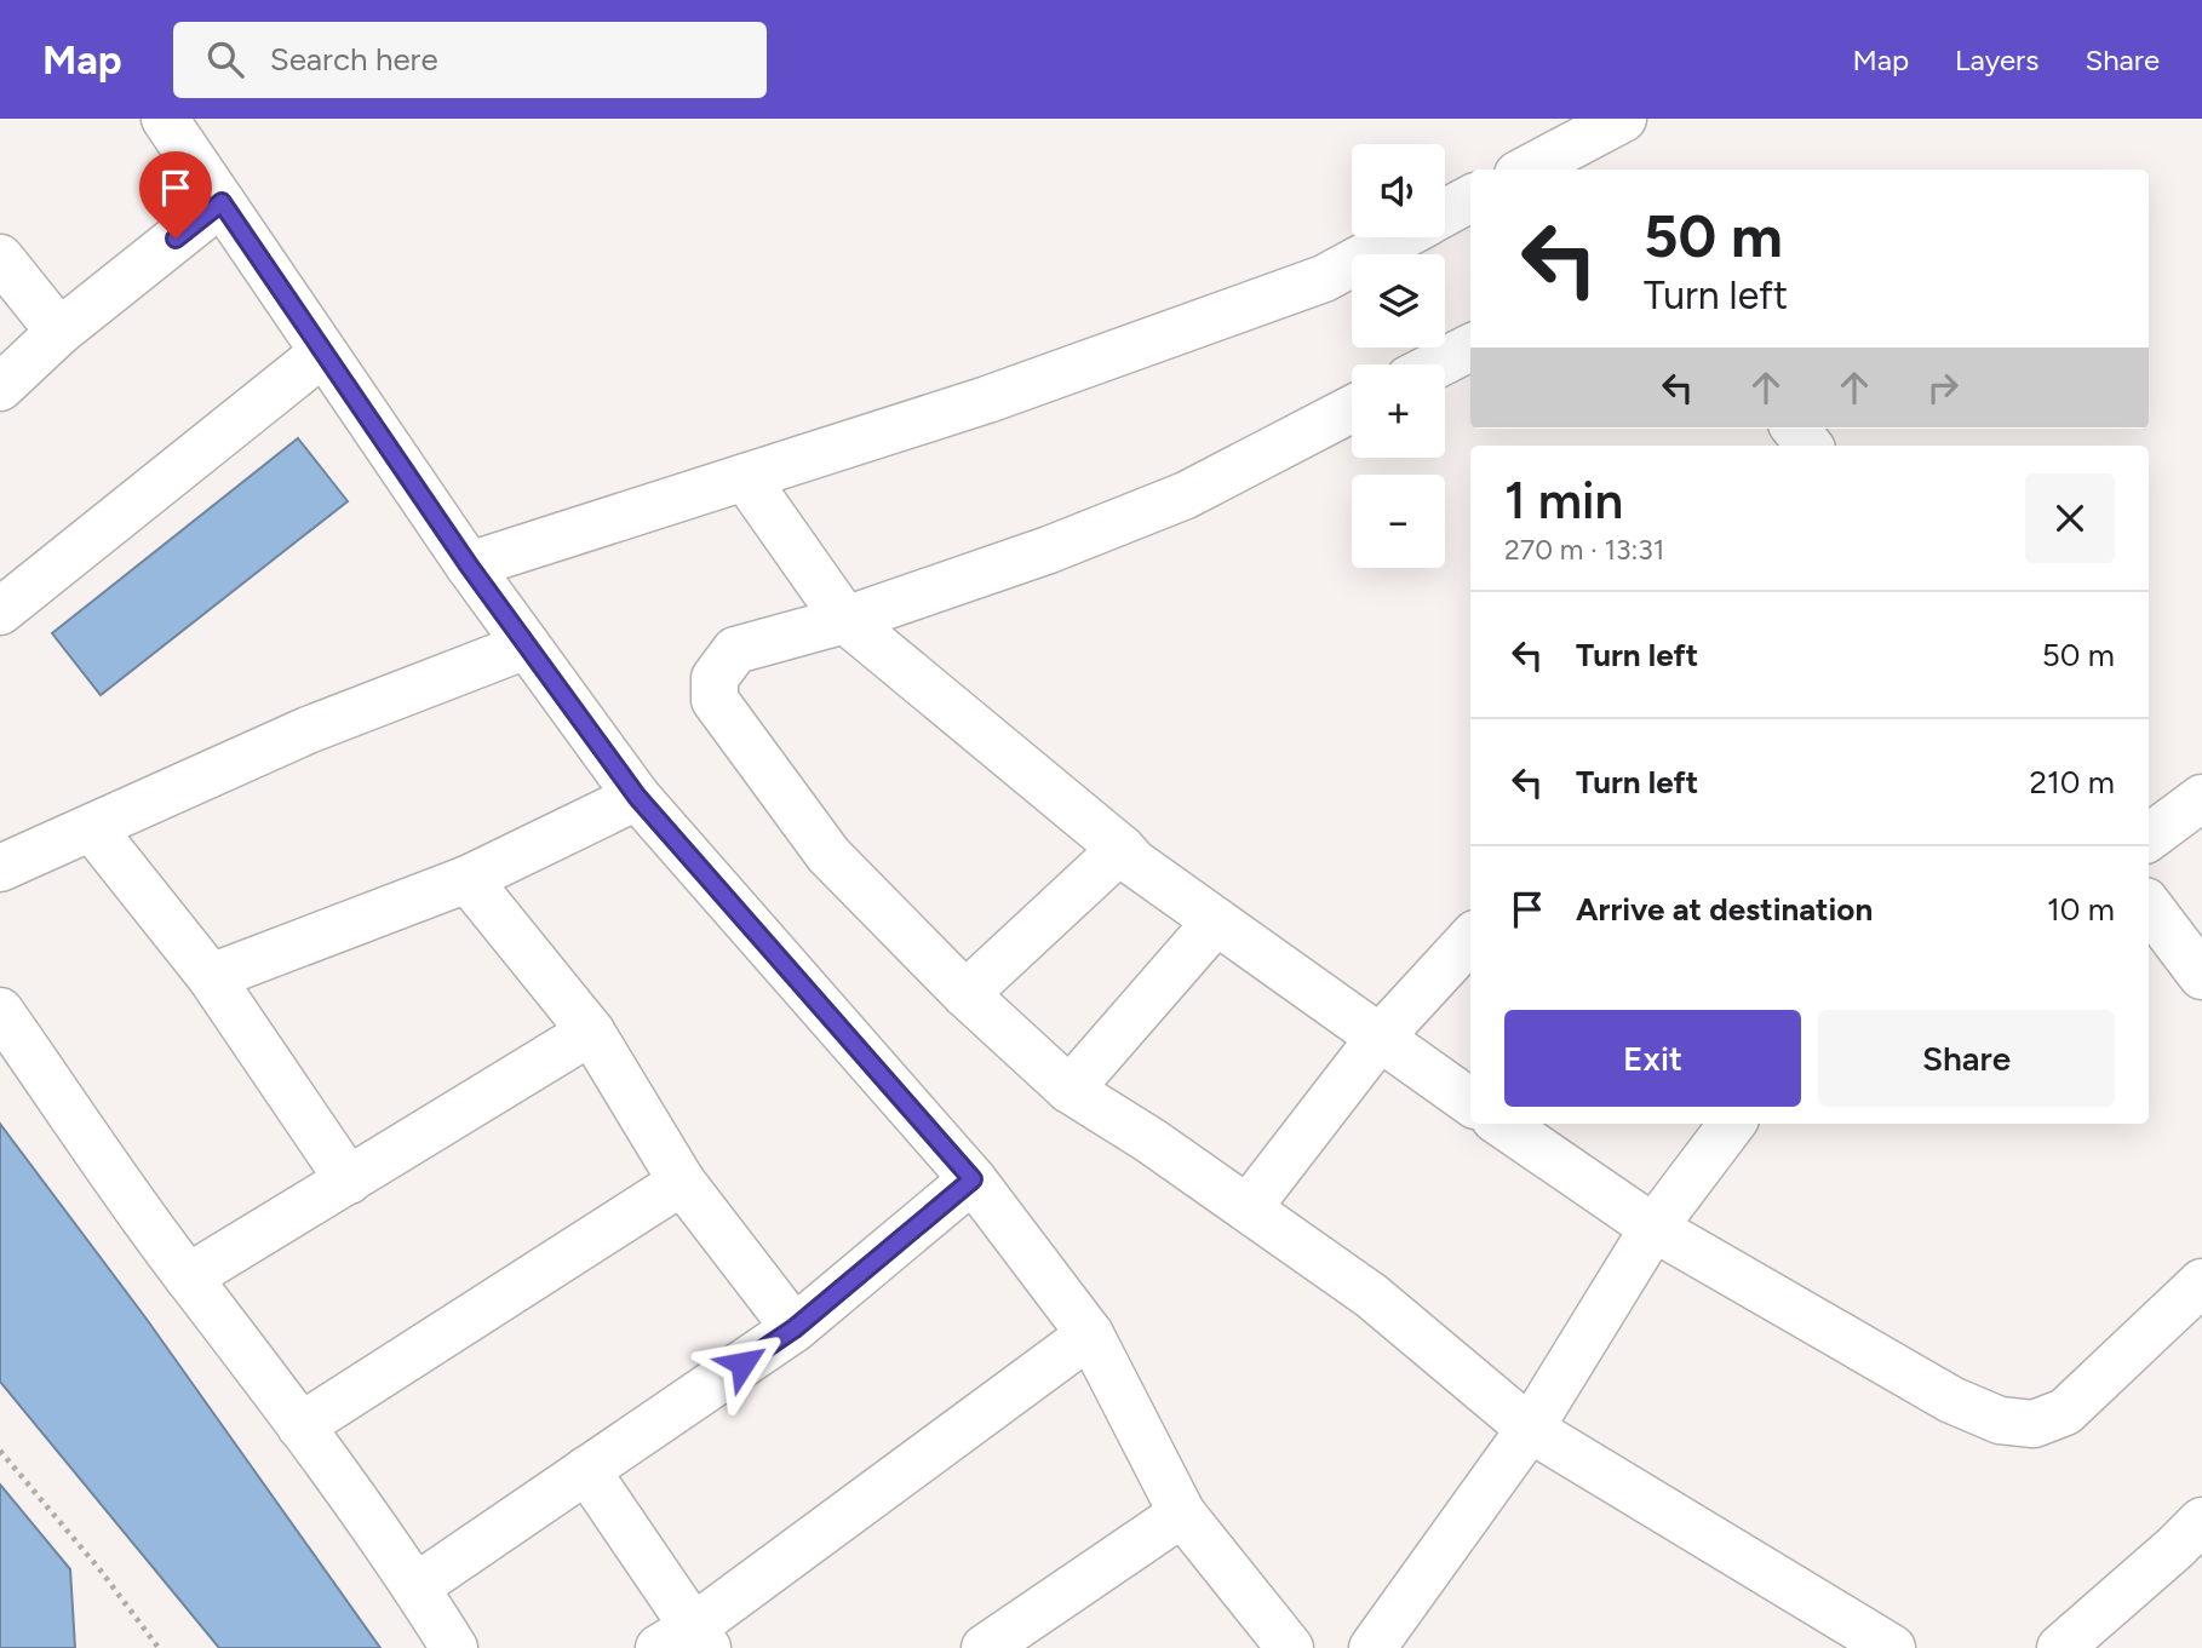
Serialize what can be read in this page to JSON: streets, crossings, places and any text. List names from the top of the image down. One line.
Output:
{"page":{"header":"Map","search":"Search here","nav":["Map","Layers","Share"],"map_buttons":["+","−"],"turn":["50 m","Turn left"],"heading":["1 min","270 m · 13:31"],"list":[{"name":"Turn left","value":"50 m"},{"name":"Turn left","value":"210 m"},{"name":"Arrive at destination","value":"10 m"}],"buttons":["Exit","Share"]}}
